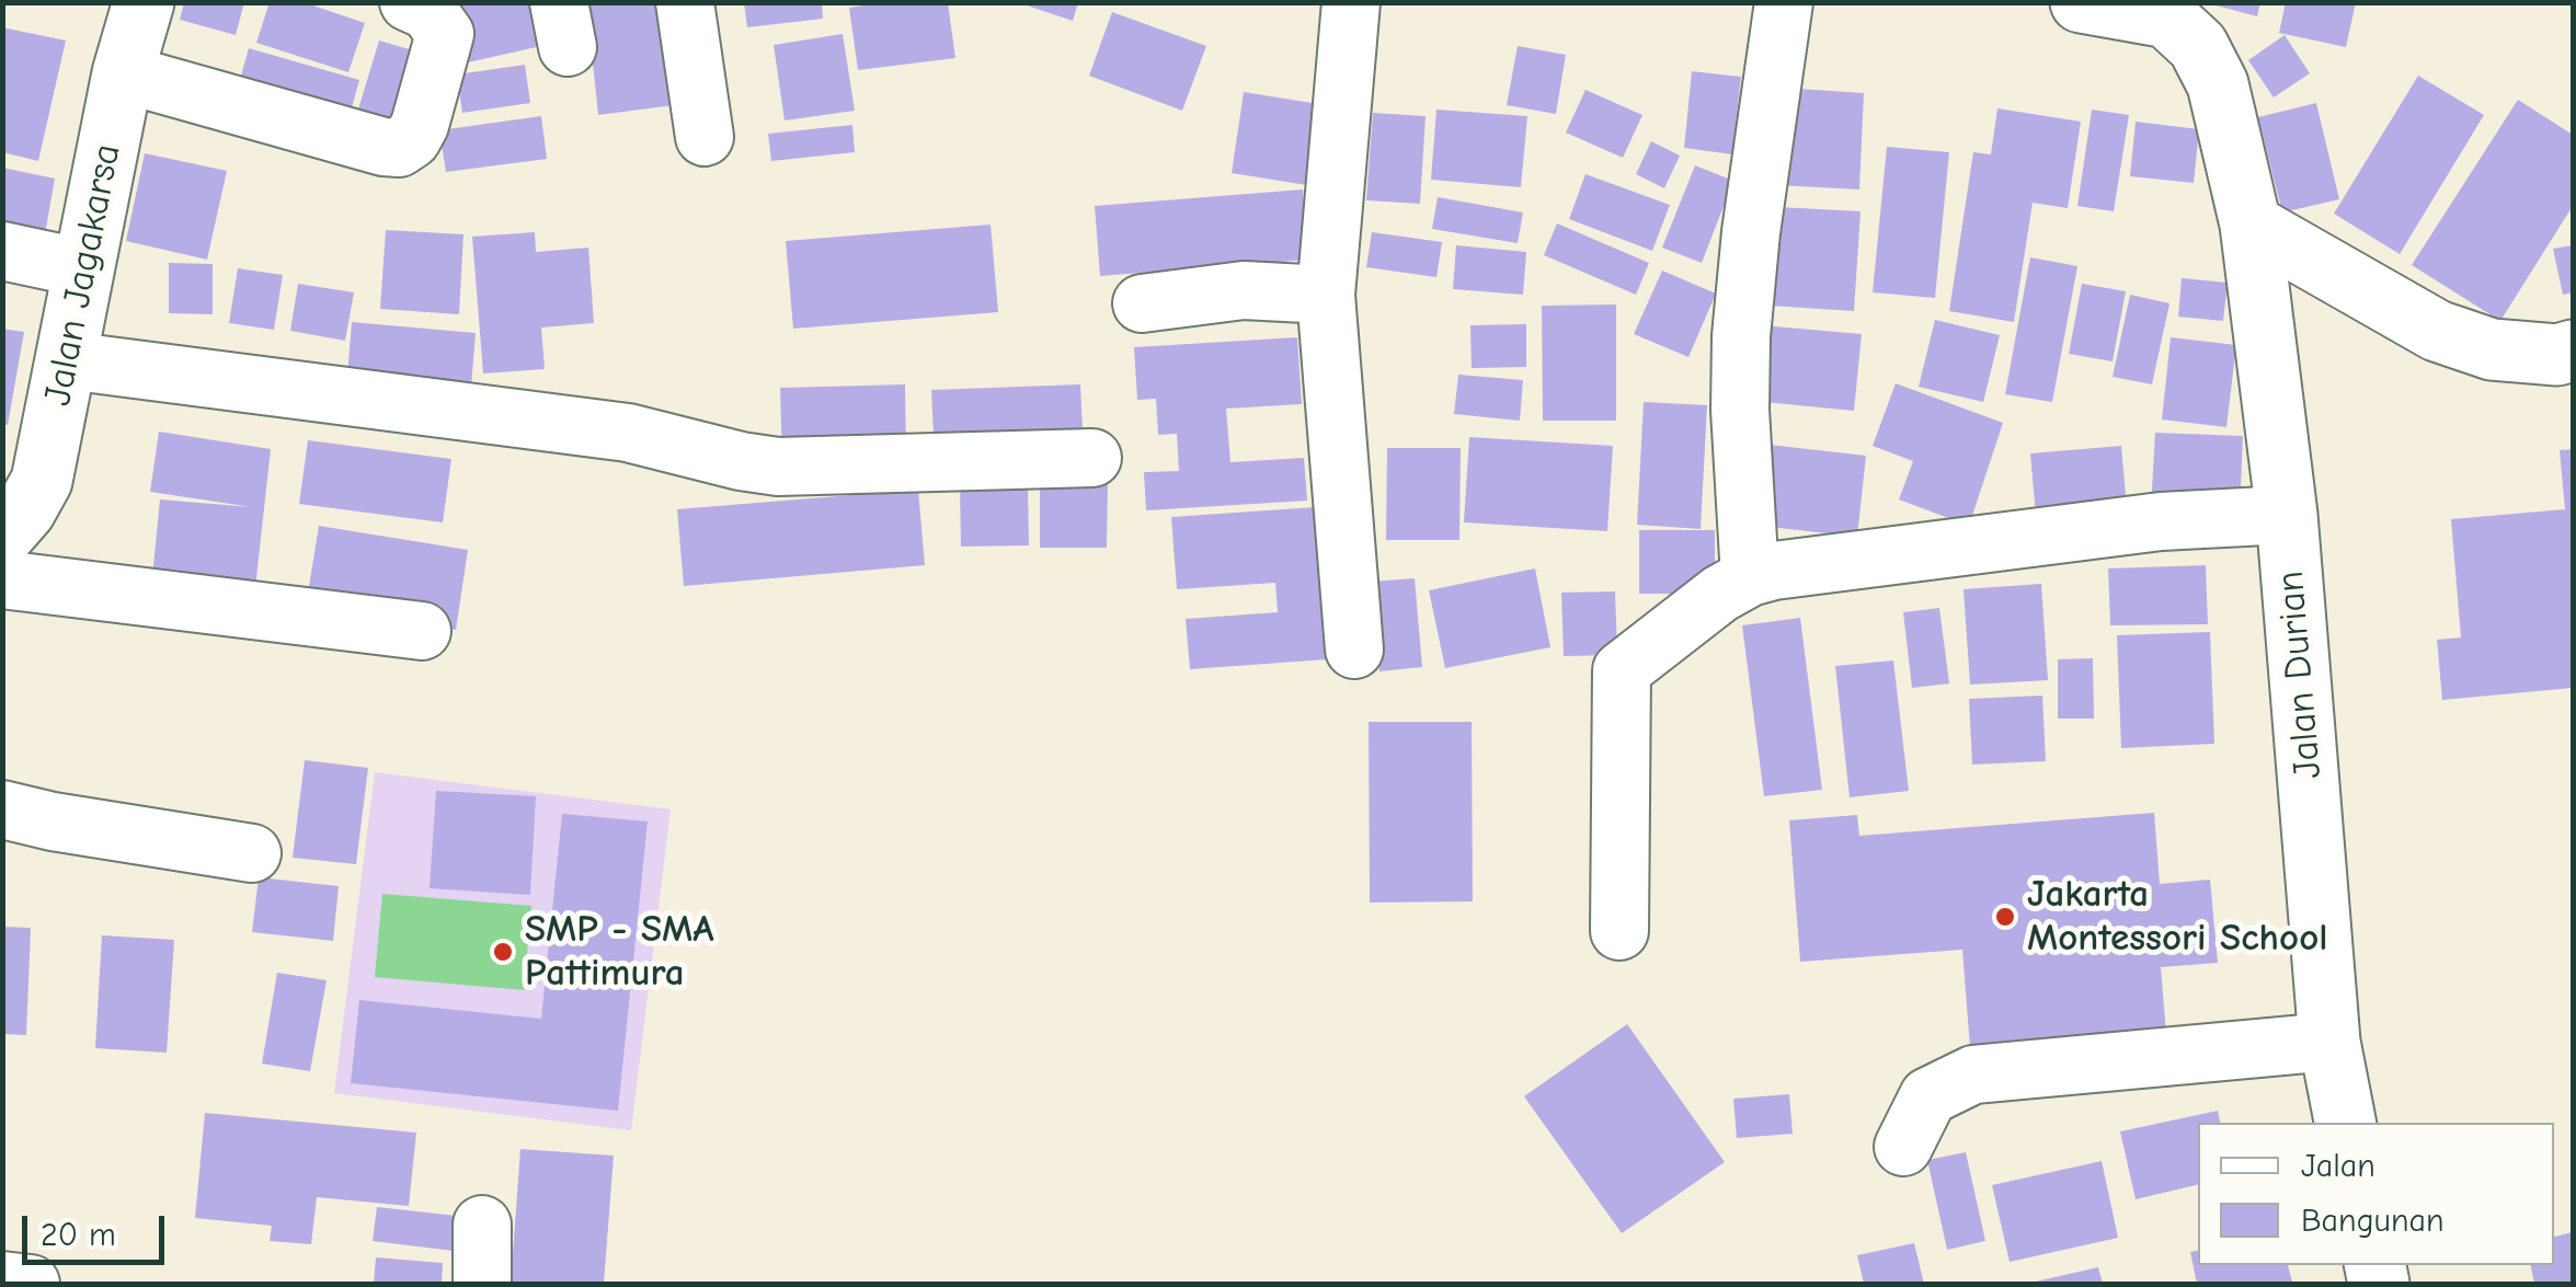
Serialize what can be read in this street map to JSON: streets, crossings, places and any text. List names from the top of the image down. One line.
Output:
{"streets":{"main road":["Jalan Jagakarsa","Jalan Durian"]},"places":["Jakarta Montessori School","SMP - SMA Pattimura"],"legend":["Jalan","Bangunan"],"scale_bar":"20 m"}
